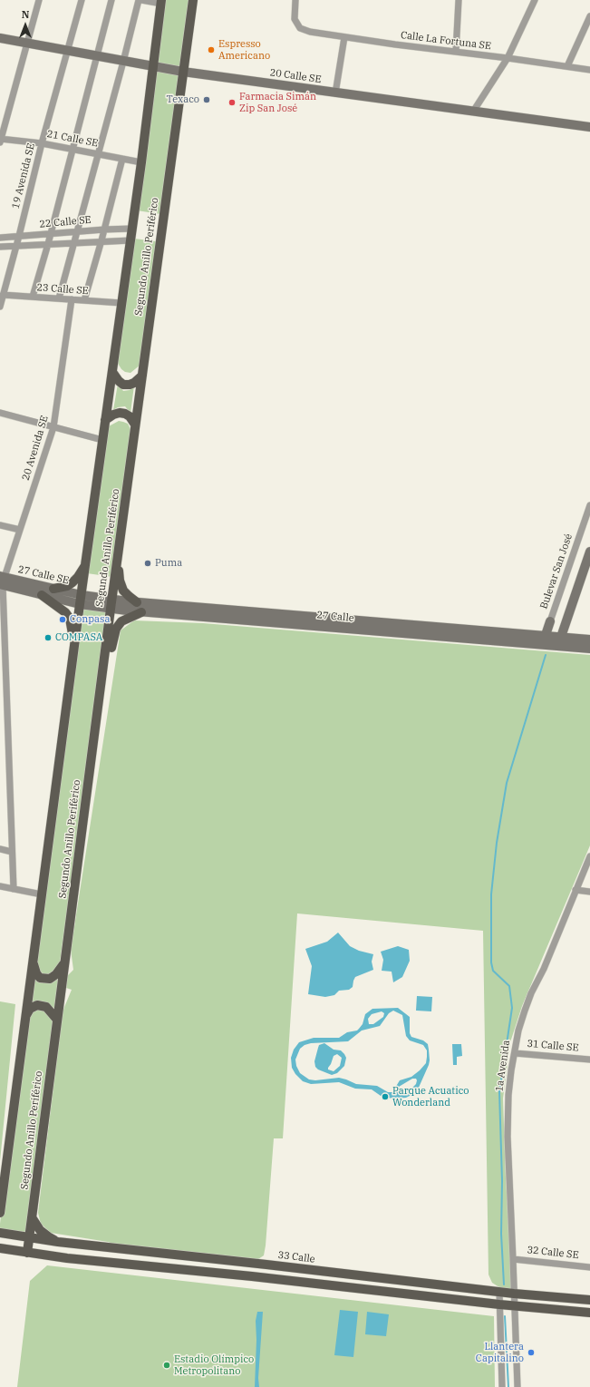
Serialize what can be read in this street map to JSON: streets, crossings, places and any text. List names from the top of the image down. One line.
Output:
{"streets":{"main road":["20 Calle SE","Segundo Anillo Periférico","Bulevar San José","27 Calle SE","27 Calle","33 Calle"],"street":["Calle La Fortuna SE","21 Calle SE","19 Avenida SE","22 Calle SE","23 Calle SE","20 Avenida SE","31 Calle SE","1a Avenida","32 Calle SE"]},"crossings":[["20 Calle SE","19 Avenida SE"],["20 Calle SE","Segundo Anillo Periférico"],["21 Calle SE","19 Avenida SE"],["21 Calle SE","Segundo Anillo Periférico"],["19 Avenida SE","22 Calle SE"],["19 Avenida SE","23 Calle SE"],["22 Calle SE","Segundo Anillo Periférico"],["Segundo Anillo Periférico","23 Calle SE"],["Segundo Anillo Periférico","27 Calle SE"],["Segundo Anillo Periférico","27 Calle"],["Segundo Anillo Periférico","33 Calle"],["23 Calle SE","20 Avenida SE"],["20 Avenida SE","27 Calle SE"],["Bulevar San José","27 Calle"],["27 Calle SE","27 Calle"],["31 Calle SE","1a Avenida"],["1a Avenida","32 Calle SE"],["1a Avenida","33 Calle"]],"places":["Espresso Americano","Texaco","Farmacia Simán Zip San José","Puma","Conpasa","COMPASA","Parque Acuatico Wonderland","Llantera Capitalino","Estadio Olímpico Metropolitano"],"north":"top"}
